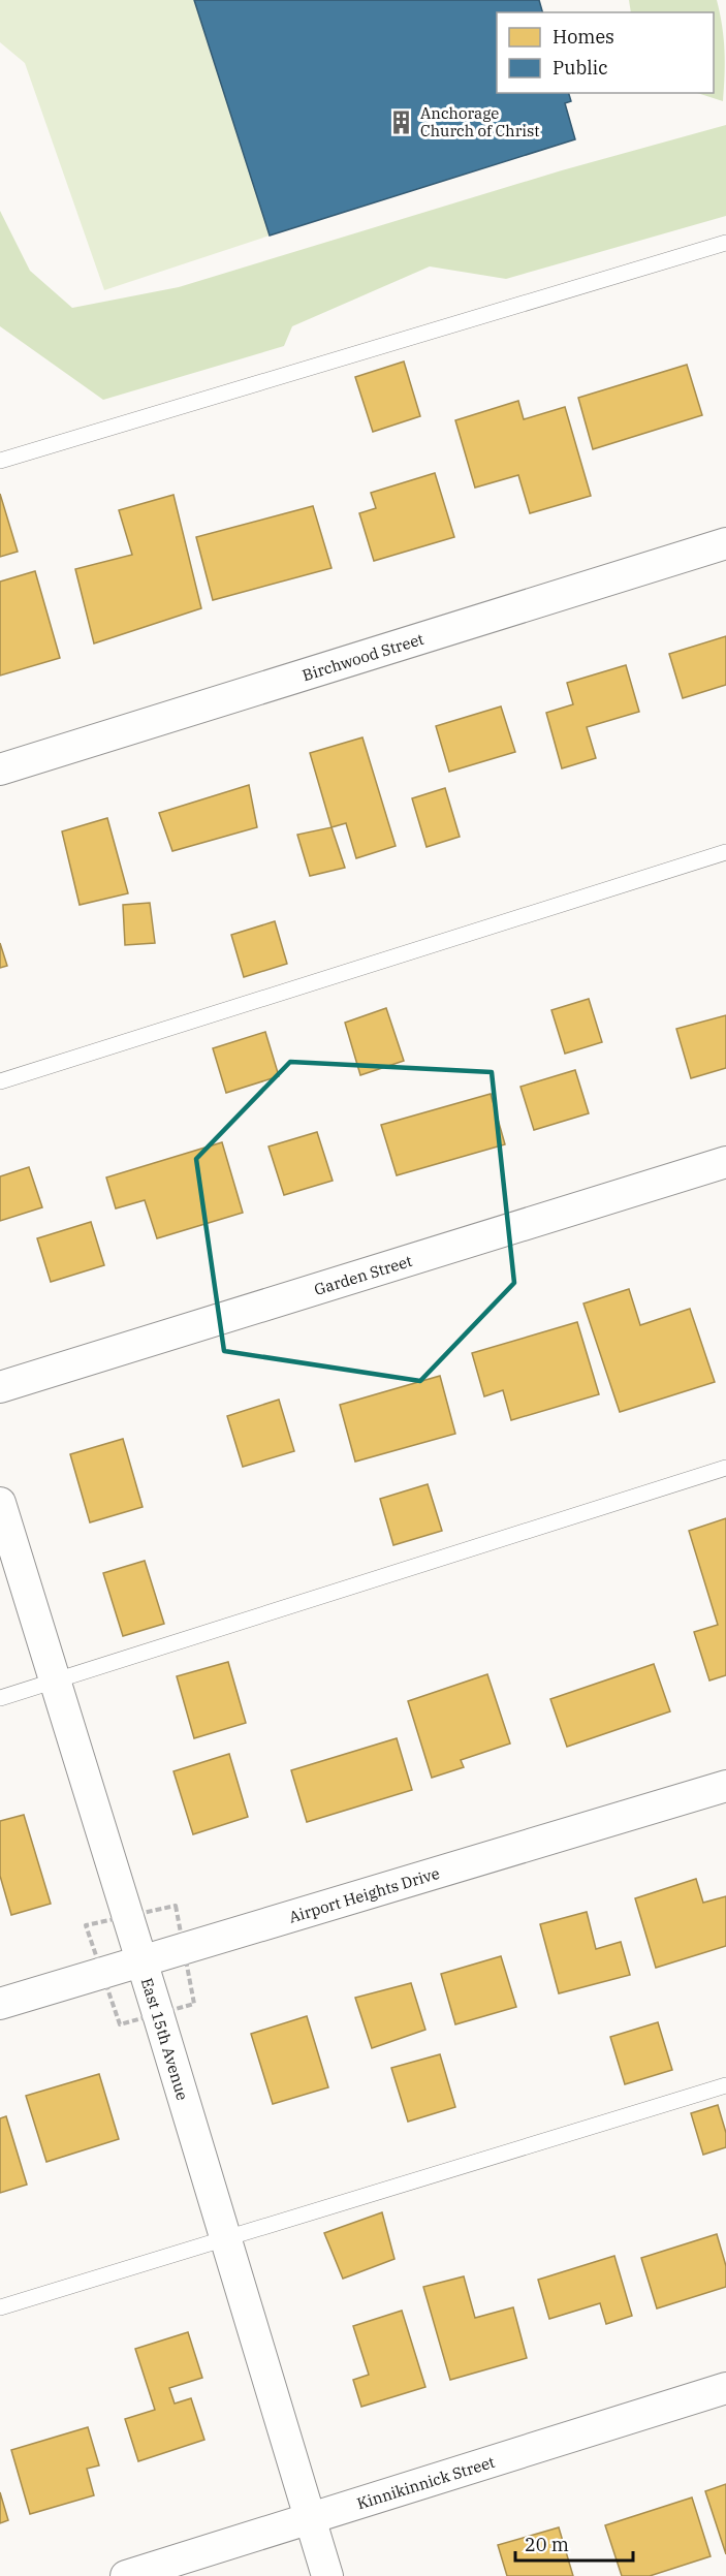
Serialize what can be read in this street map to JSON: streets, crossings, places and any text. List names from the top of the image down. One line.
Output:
{"streets":{"street":["Birchwood Street","Garden Street","Airport Heights Drive","East 15th Avenue","Kinnikinnick Street"]},"crossings":[["Airport Heights Drive","East 15th Avenue"],["East 15th Avenue","Kinnikinnick Street"]],"places":{"building":["Anchorage Church of Christ"]},"legend":["Homes","Public"],"scale_bar":"20 m"}
